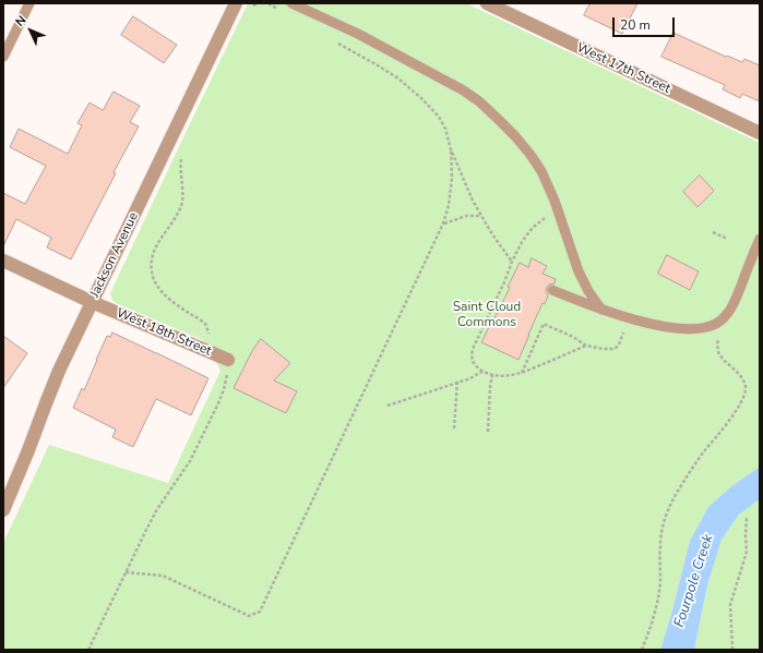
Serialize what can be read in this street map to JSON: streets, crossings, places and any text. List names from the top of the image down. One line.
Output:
{"streets":{"street":["West 17th Street","Jackson Avenue","West 18th Street"]},"crossings":[["Jackson Avenue","West 18th Street"]],"water":["Fourpole Creek"],"parks":["Saint Cloud Commons"],"scale_bar":"20 m","north":"top left"}
